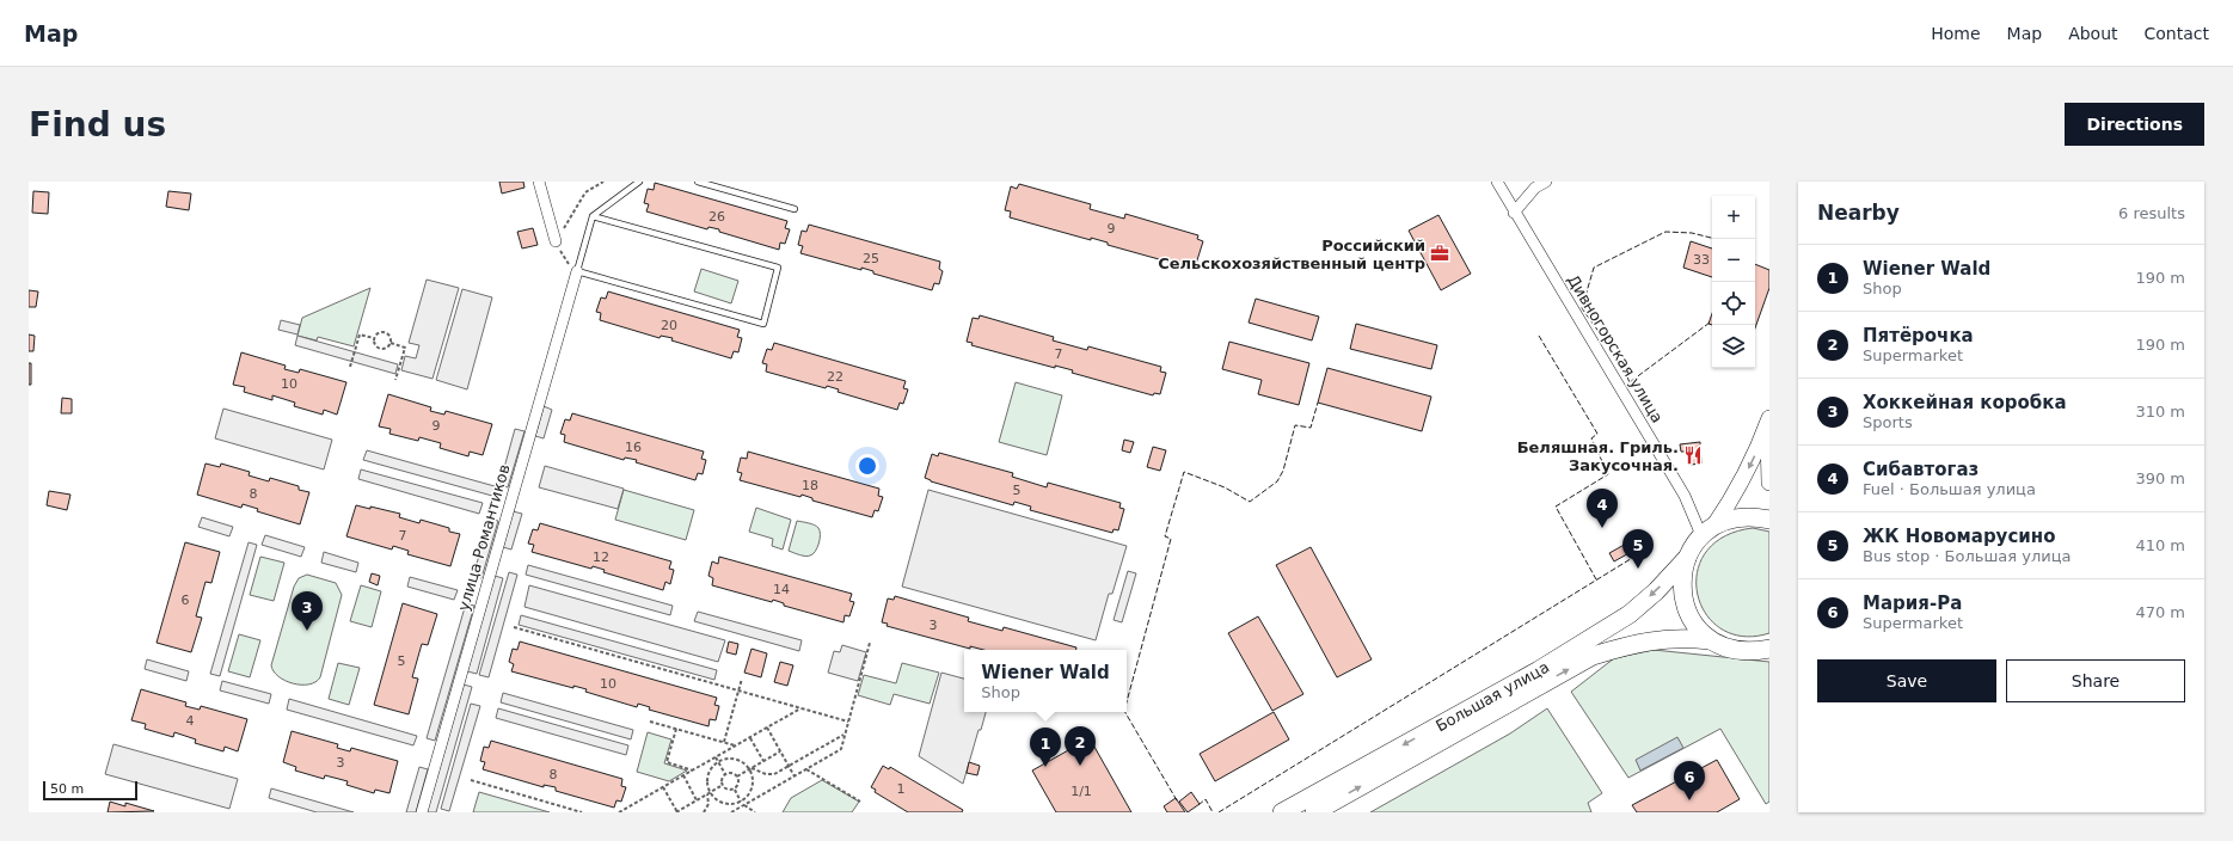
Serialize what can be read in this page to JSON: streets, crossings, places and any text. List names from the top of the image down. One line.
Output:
{"streets":{"main road":["Большая улица"],"street":["Дивногорская улица","улица Романтиков"]},"places":{"office":["Российский Сельскохозяйственный центр"],"restaurant":["Беляшная. Гриль. Закусочная."]},"house_numbers":["26","9","25","33","20","7","22","10","9","16","18","5","8","7","12","14","6","3","5","10","4","3","8","1","1/1"],"scale_bar":"50 m","page":{"header":"Map","nav":["Home","Map","About","Contact"],"buttons":["Directions",["Save","Share"]],"title":"Find us","heading":["Nearby","6 results"],"map_buttons":["+","−"],"list":[{"mark":"1","name":"Wiener Wald","note":"Shop","value":"190 m"},{"mark":"2","name":"Пятёрочка","note":"Supermarket","value":"190 m"},{"mark":"3","name":"Хоккейная коробка","note":"Sports","value":"310 m"},{"mark":"4","name":"Сибавтогаз","note":"Fuel · Большая улица","value":"390 m"},{"mark":"5","name":"ЖК Новомарусино","note":"Bus stop · Большая улица","value":"410 m"},{"mark":"6","name":"Мария-Ра","note":"Supermarket","value":"470 m"}],"pins":["4","5","3","2","1","6"],"popup":["Wiener Wald","Shop"],"scale":"50 m"}}
